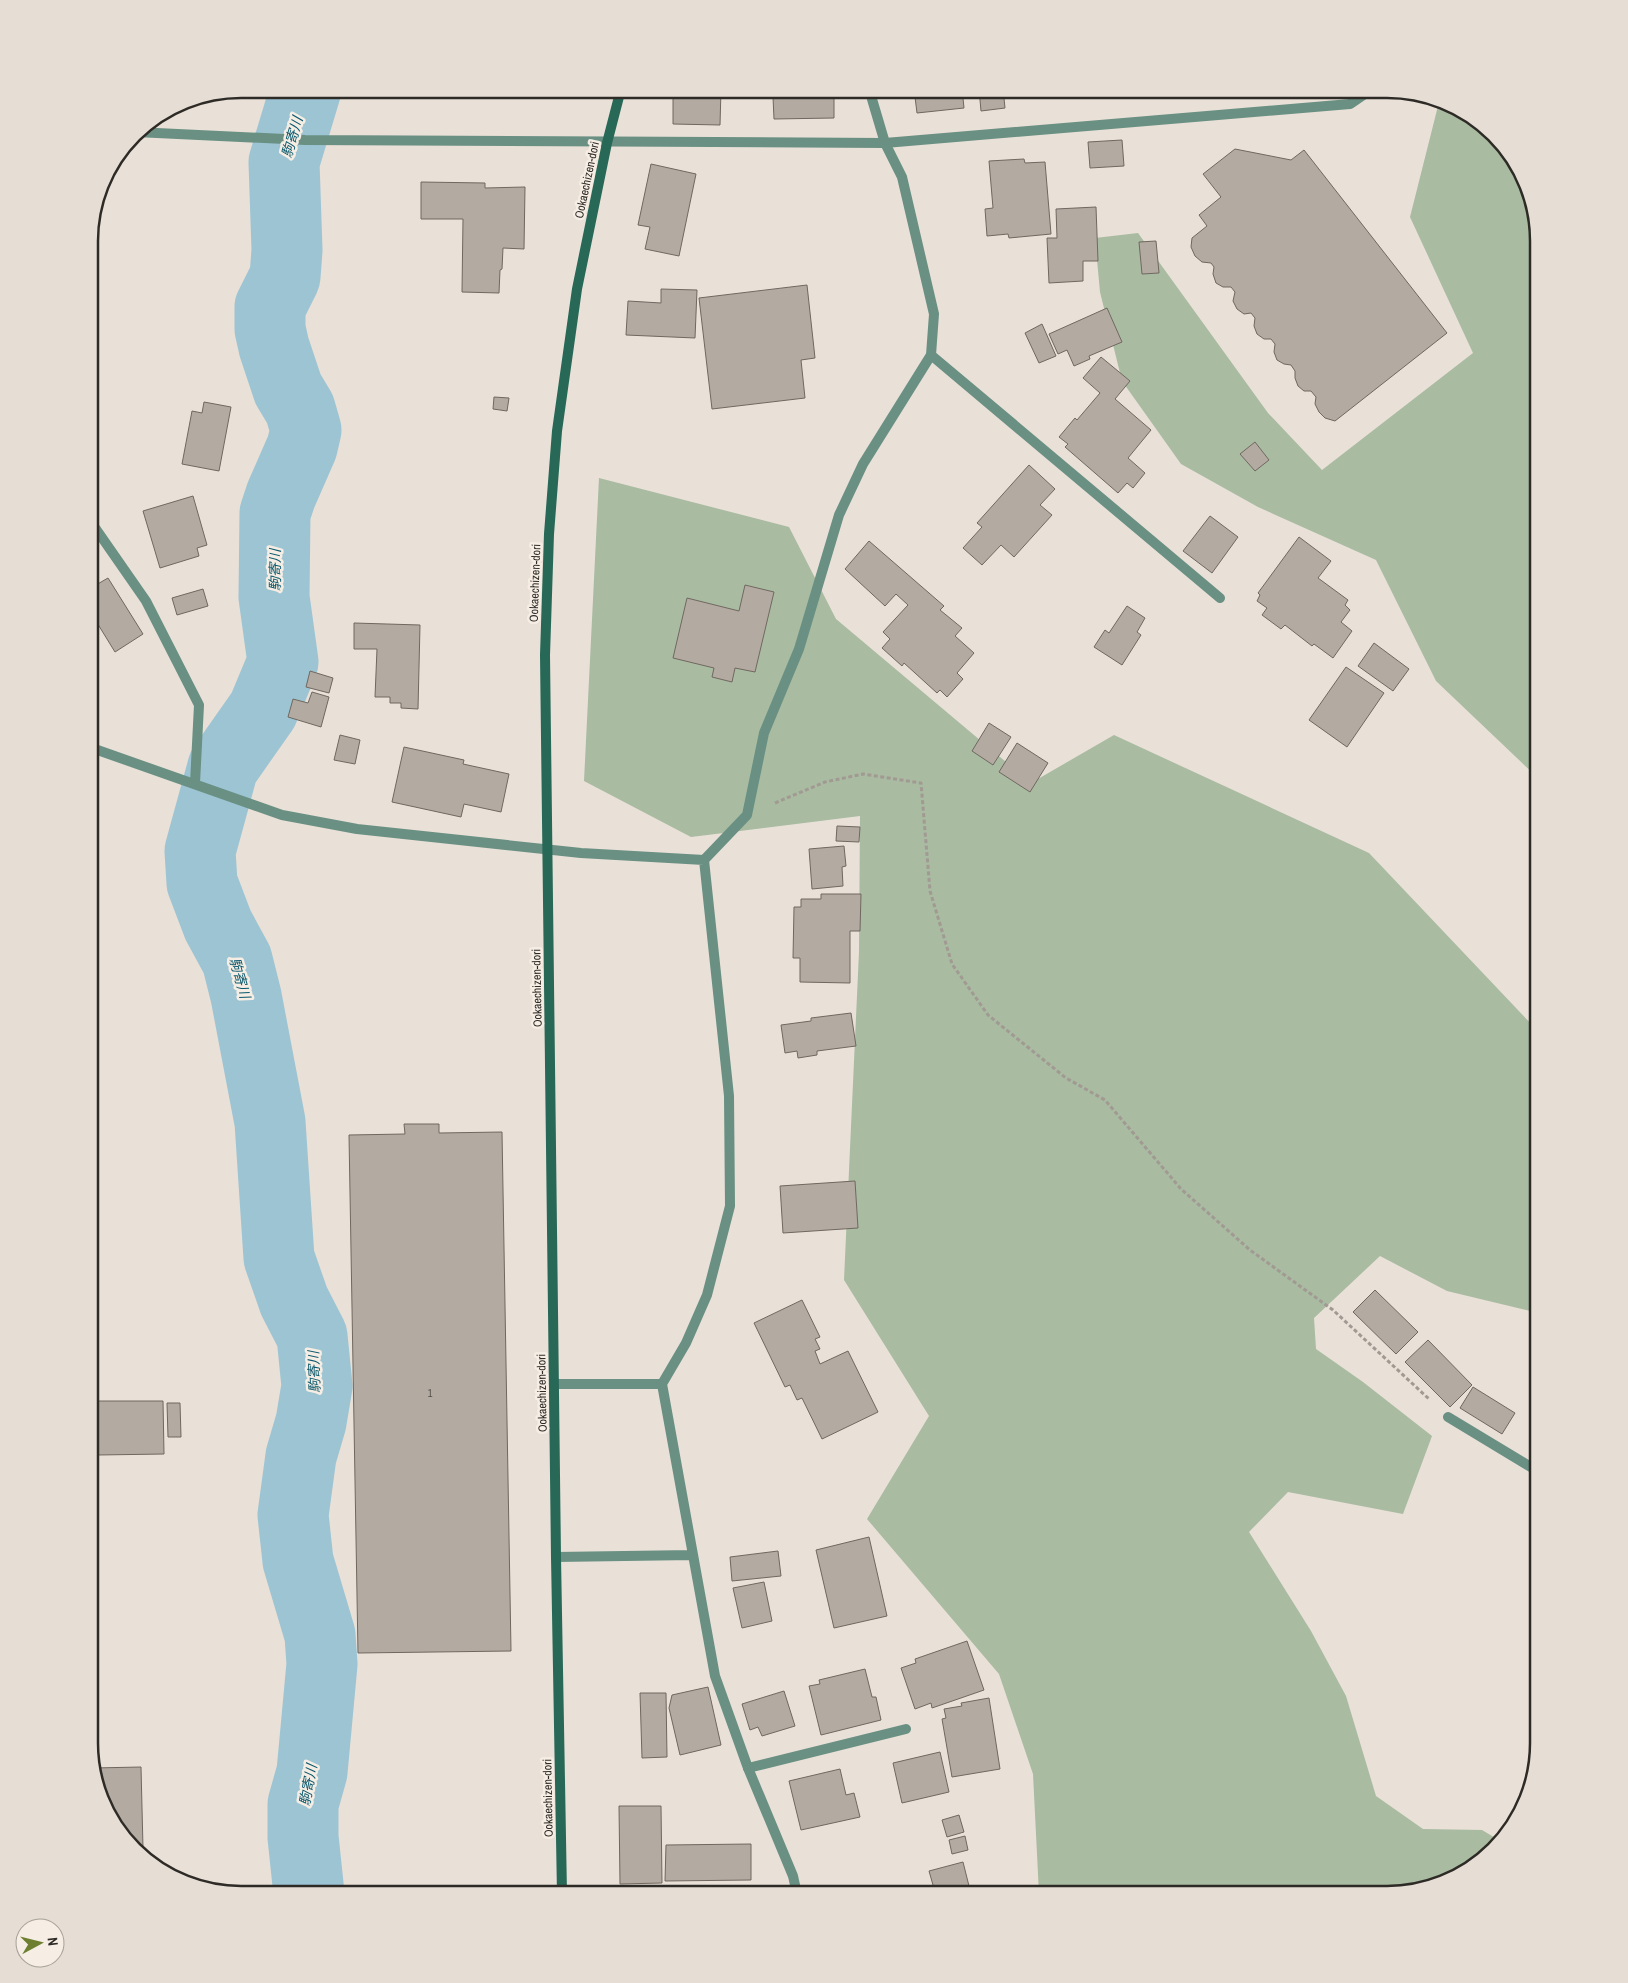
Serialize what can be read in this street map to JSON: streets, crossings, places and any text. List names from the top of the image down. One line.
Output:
{"streets":{"street":["Ookaechizen-dori"]},"water":["駒寄川"],"house_numbers":["1"],"north":"right"}
